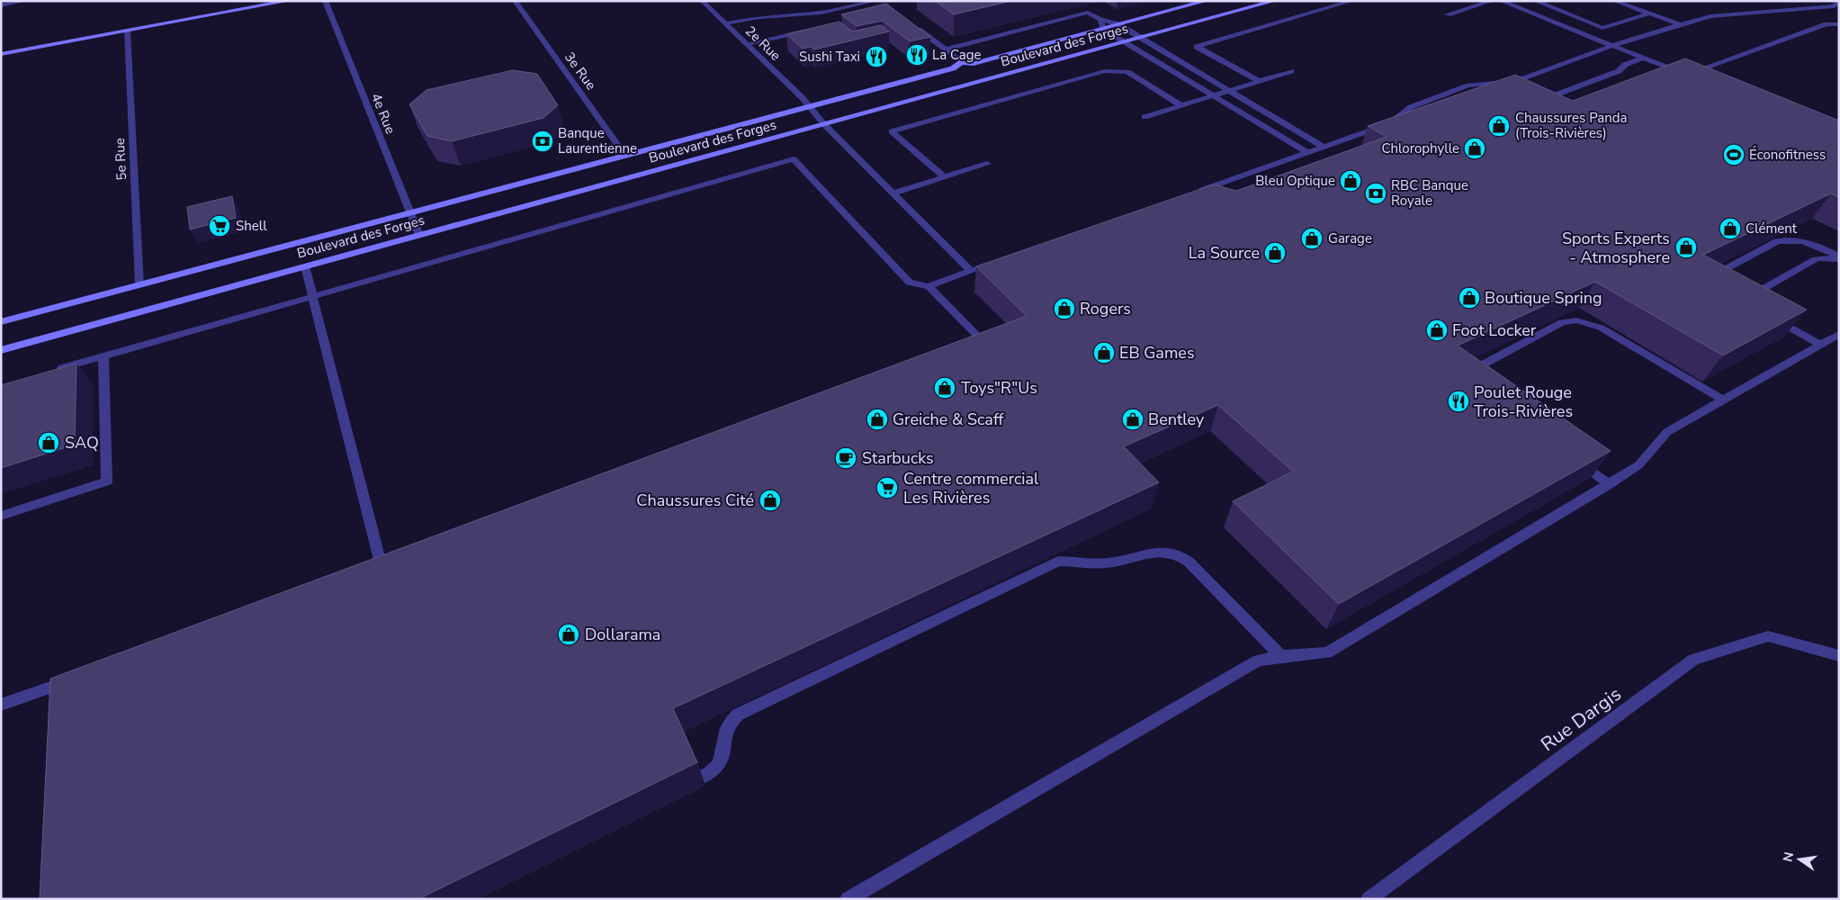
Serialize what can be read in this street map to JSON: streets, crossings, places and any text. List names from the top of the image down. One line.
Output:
{"streets":{"main road":["Boulevard des Forges"],"street":["2e Rue","3e Rue","4e Rue","5e Rue","Rue Dargis"]},"crossings":[["2e Rue","Boulevard des Forges"],["Boulevard des Forges","3e Rue"],["Boulevard des Forges","4e Rue"],["Boulevard des Forges","5e Rue"]],"places":{"restaurant":["La Cage","Sushi Taxi","Poulet Rouge Trois-Rivières"],"shop":["Chaussures Panda (Trois-Rivières)","Chlorophylle","Bleu Optique","Clément","Garage","Sports Experts - Atmosphere","La Source","Boutique Spring","Rogers","Foot Locker","EB Games","Toys\"R\"Us","Greiche & Scaff","Bentley","SAQ","Chaussures Cité","Dollarama"],"bank":["Banque Laurentienne","RBC Banque Royale"],"sports":["Éconofitness"],"supermarket":["Shell","Centre commercial Les Rivières"],"cafe":["Starbucks"]},"north":"left"}
